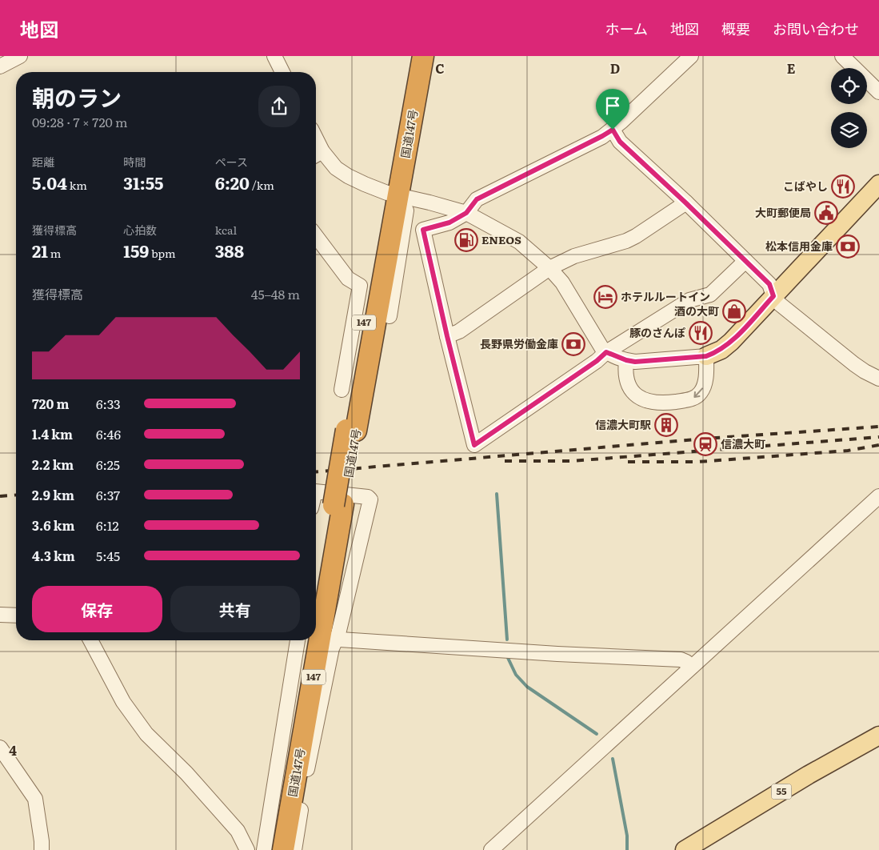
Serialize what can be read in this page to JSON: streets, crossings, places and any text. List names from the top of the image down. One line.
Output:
{"streets":{"highway":["国道147号","147"],"main road":["55"]},"places":{"restaurant":["こばやし","豚のさんぽ"],"public building":["大町郵便局"],"fuel station":["ENEOS"],"bank":["松本信用金庫","長野県労働金庫"],"hotel":["ホテルルートイン"],"shop":["酒の大町"],"building":["信濃大町駅"],"station":["信濃大町"]},"page":{"header":"地図","nav":["ホーム","地図","概要","お問い合わせ"],"heading":["朝のラン","09:28 · 7 × 720 m"],"stats":[["距離","5.04 km"],["時間","31:55"],["ペース","6:20 /km"],["獲得標高","21 m"],["心拍数","159 bpm"],["kcal","388"]],"chart":["獲得標高","45–48 m"],"list":[{"name":"720 m","note":"6:33"},{"name":"1.4 km","note":"6:46"},{"name":"2.2 km","note":"6:25"},{"name":"2.9 km","note":"6:37"},{"name":"3.6 km","note":"6:12"},{"name":"4.3 km","note":"5:45"}],"buttons":["保存","共有"]},"grid":{"columns":["C","D","E"],"rows":["4"]}}
